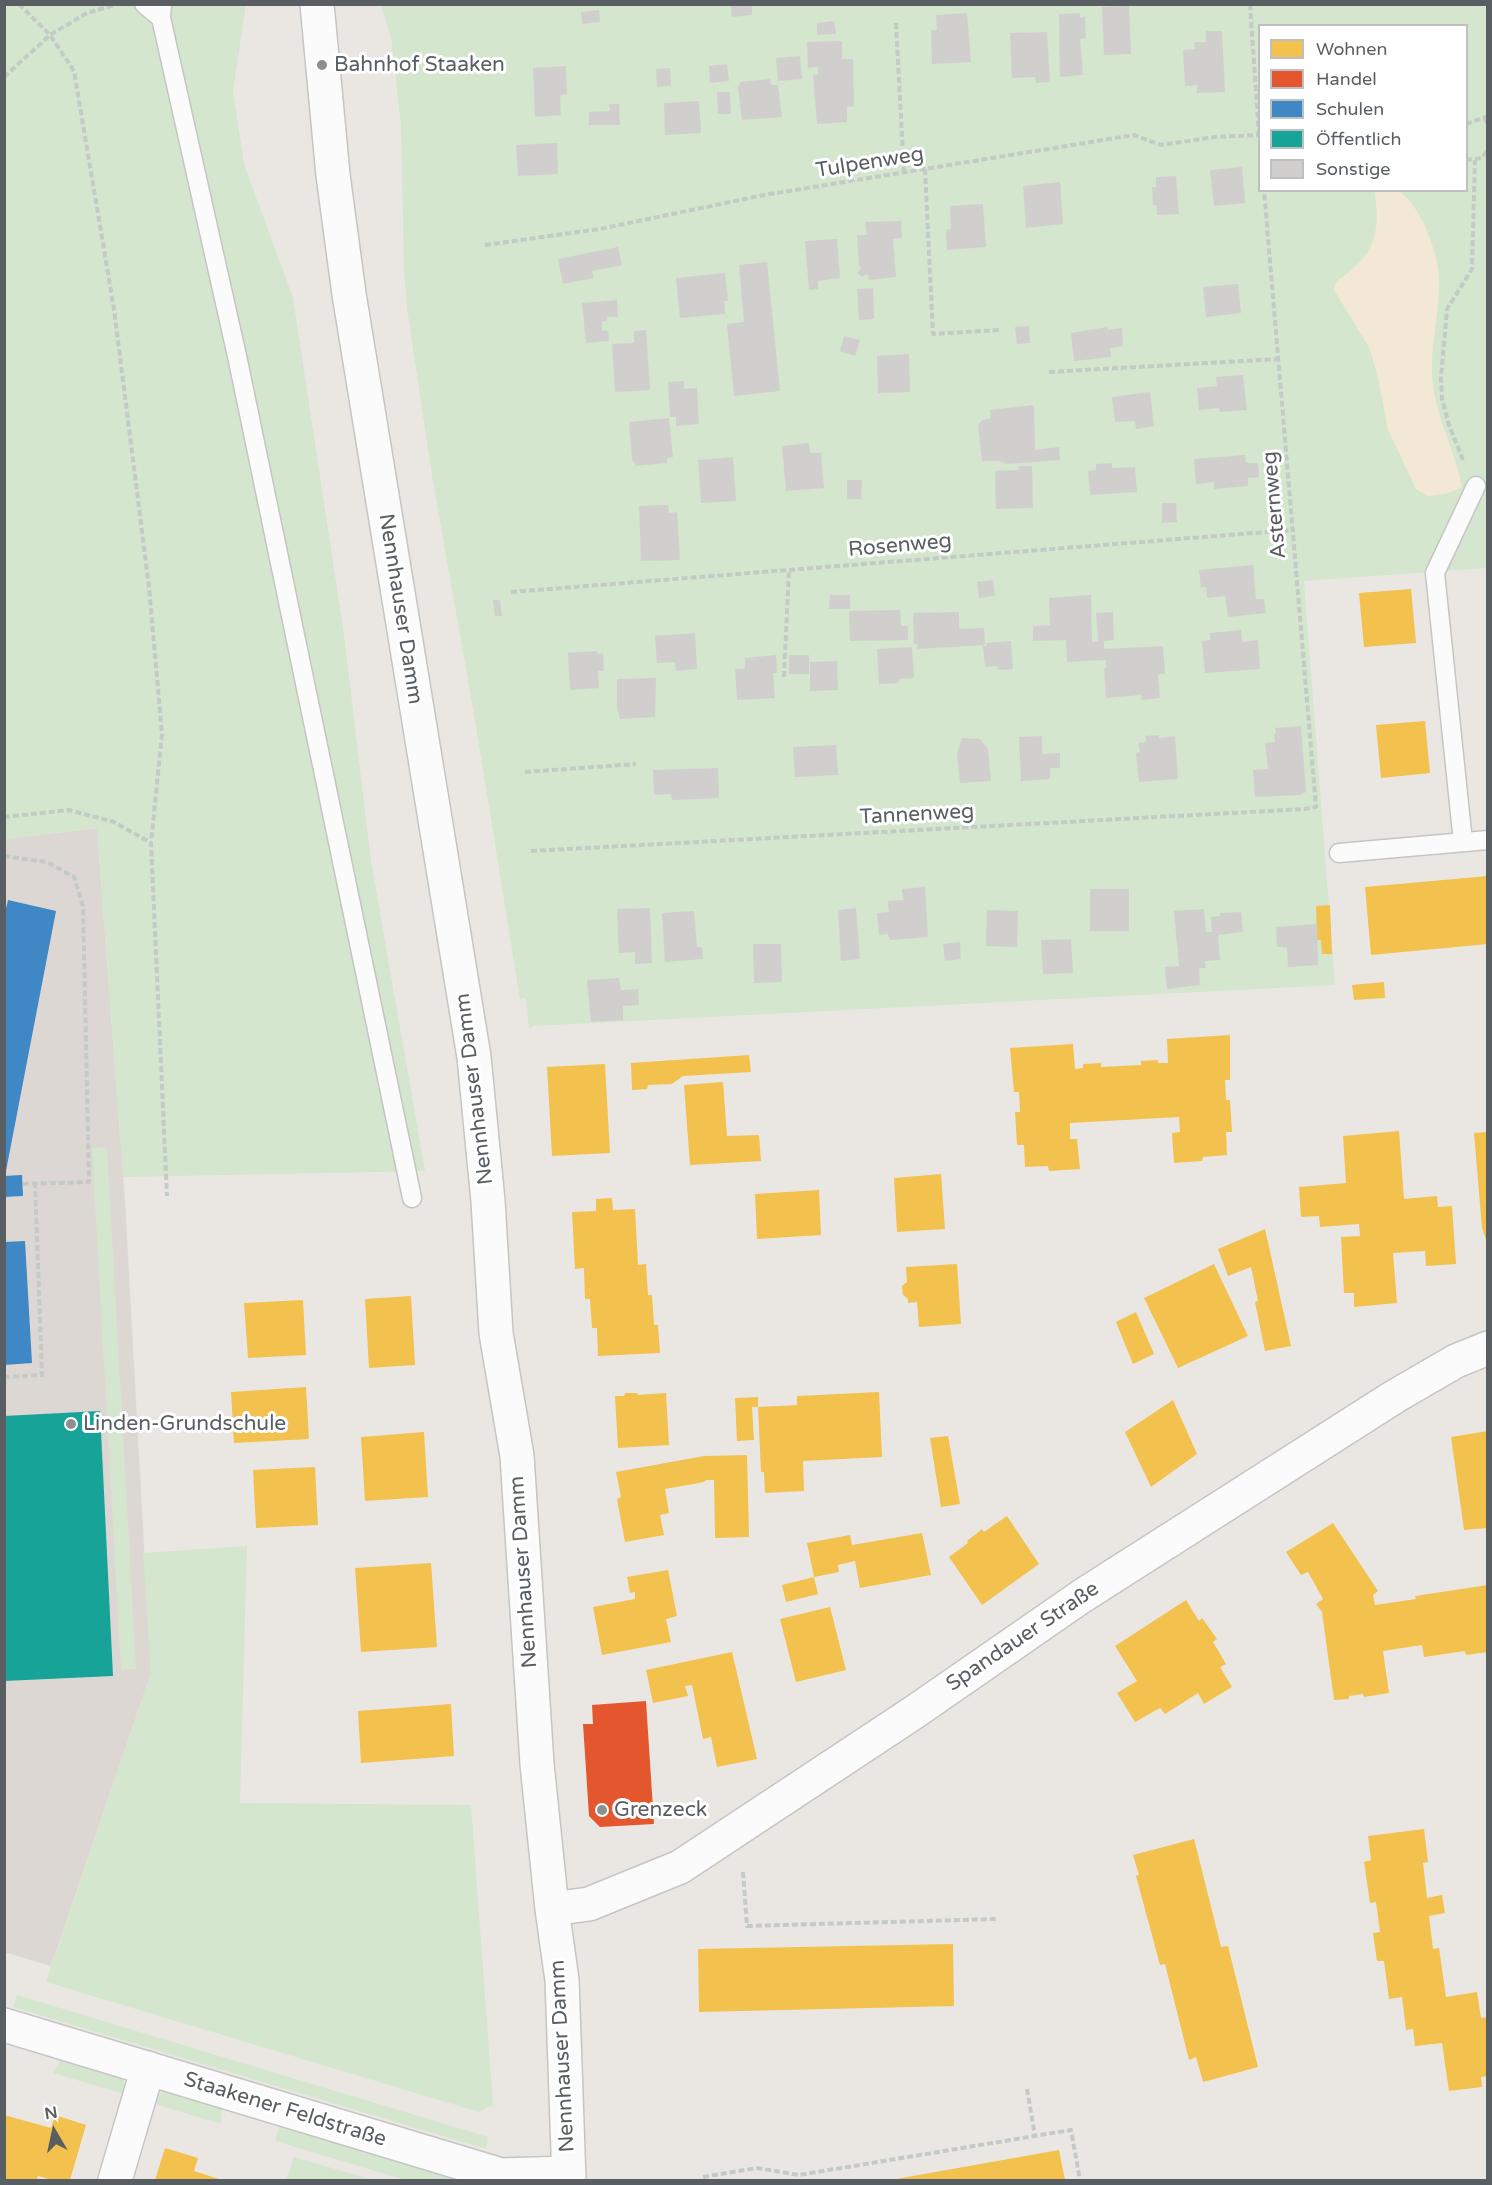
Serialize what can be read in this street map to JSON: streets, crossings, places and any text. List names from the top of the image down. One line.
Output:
{"streets":{"street":["Nennhauser Damm","Spandauer Straße","Staakener Feldstraße"],"path":["Tulpenweg","Asternweg","Rosenweg","Tannenweg"]},"crossings":[["Asternweg","Rosenweg"],["Asternweg","Tannenweg"],["Nennhauser Damm","Spandauer Straße"],["Nennhauser Damm","Staakener Feldstraße"]],"places":["Bahnhof Staaken","Linden-Grundschule","Grenzeck"],"legend":["Wohnen","Handel","Schulen","Öffentlich","Sonstige"],"north":"top"}
